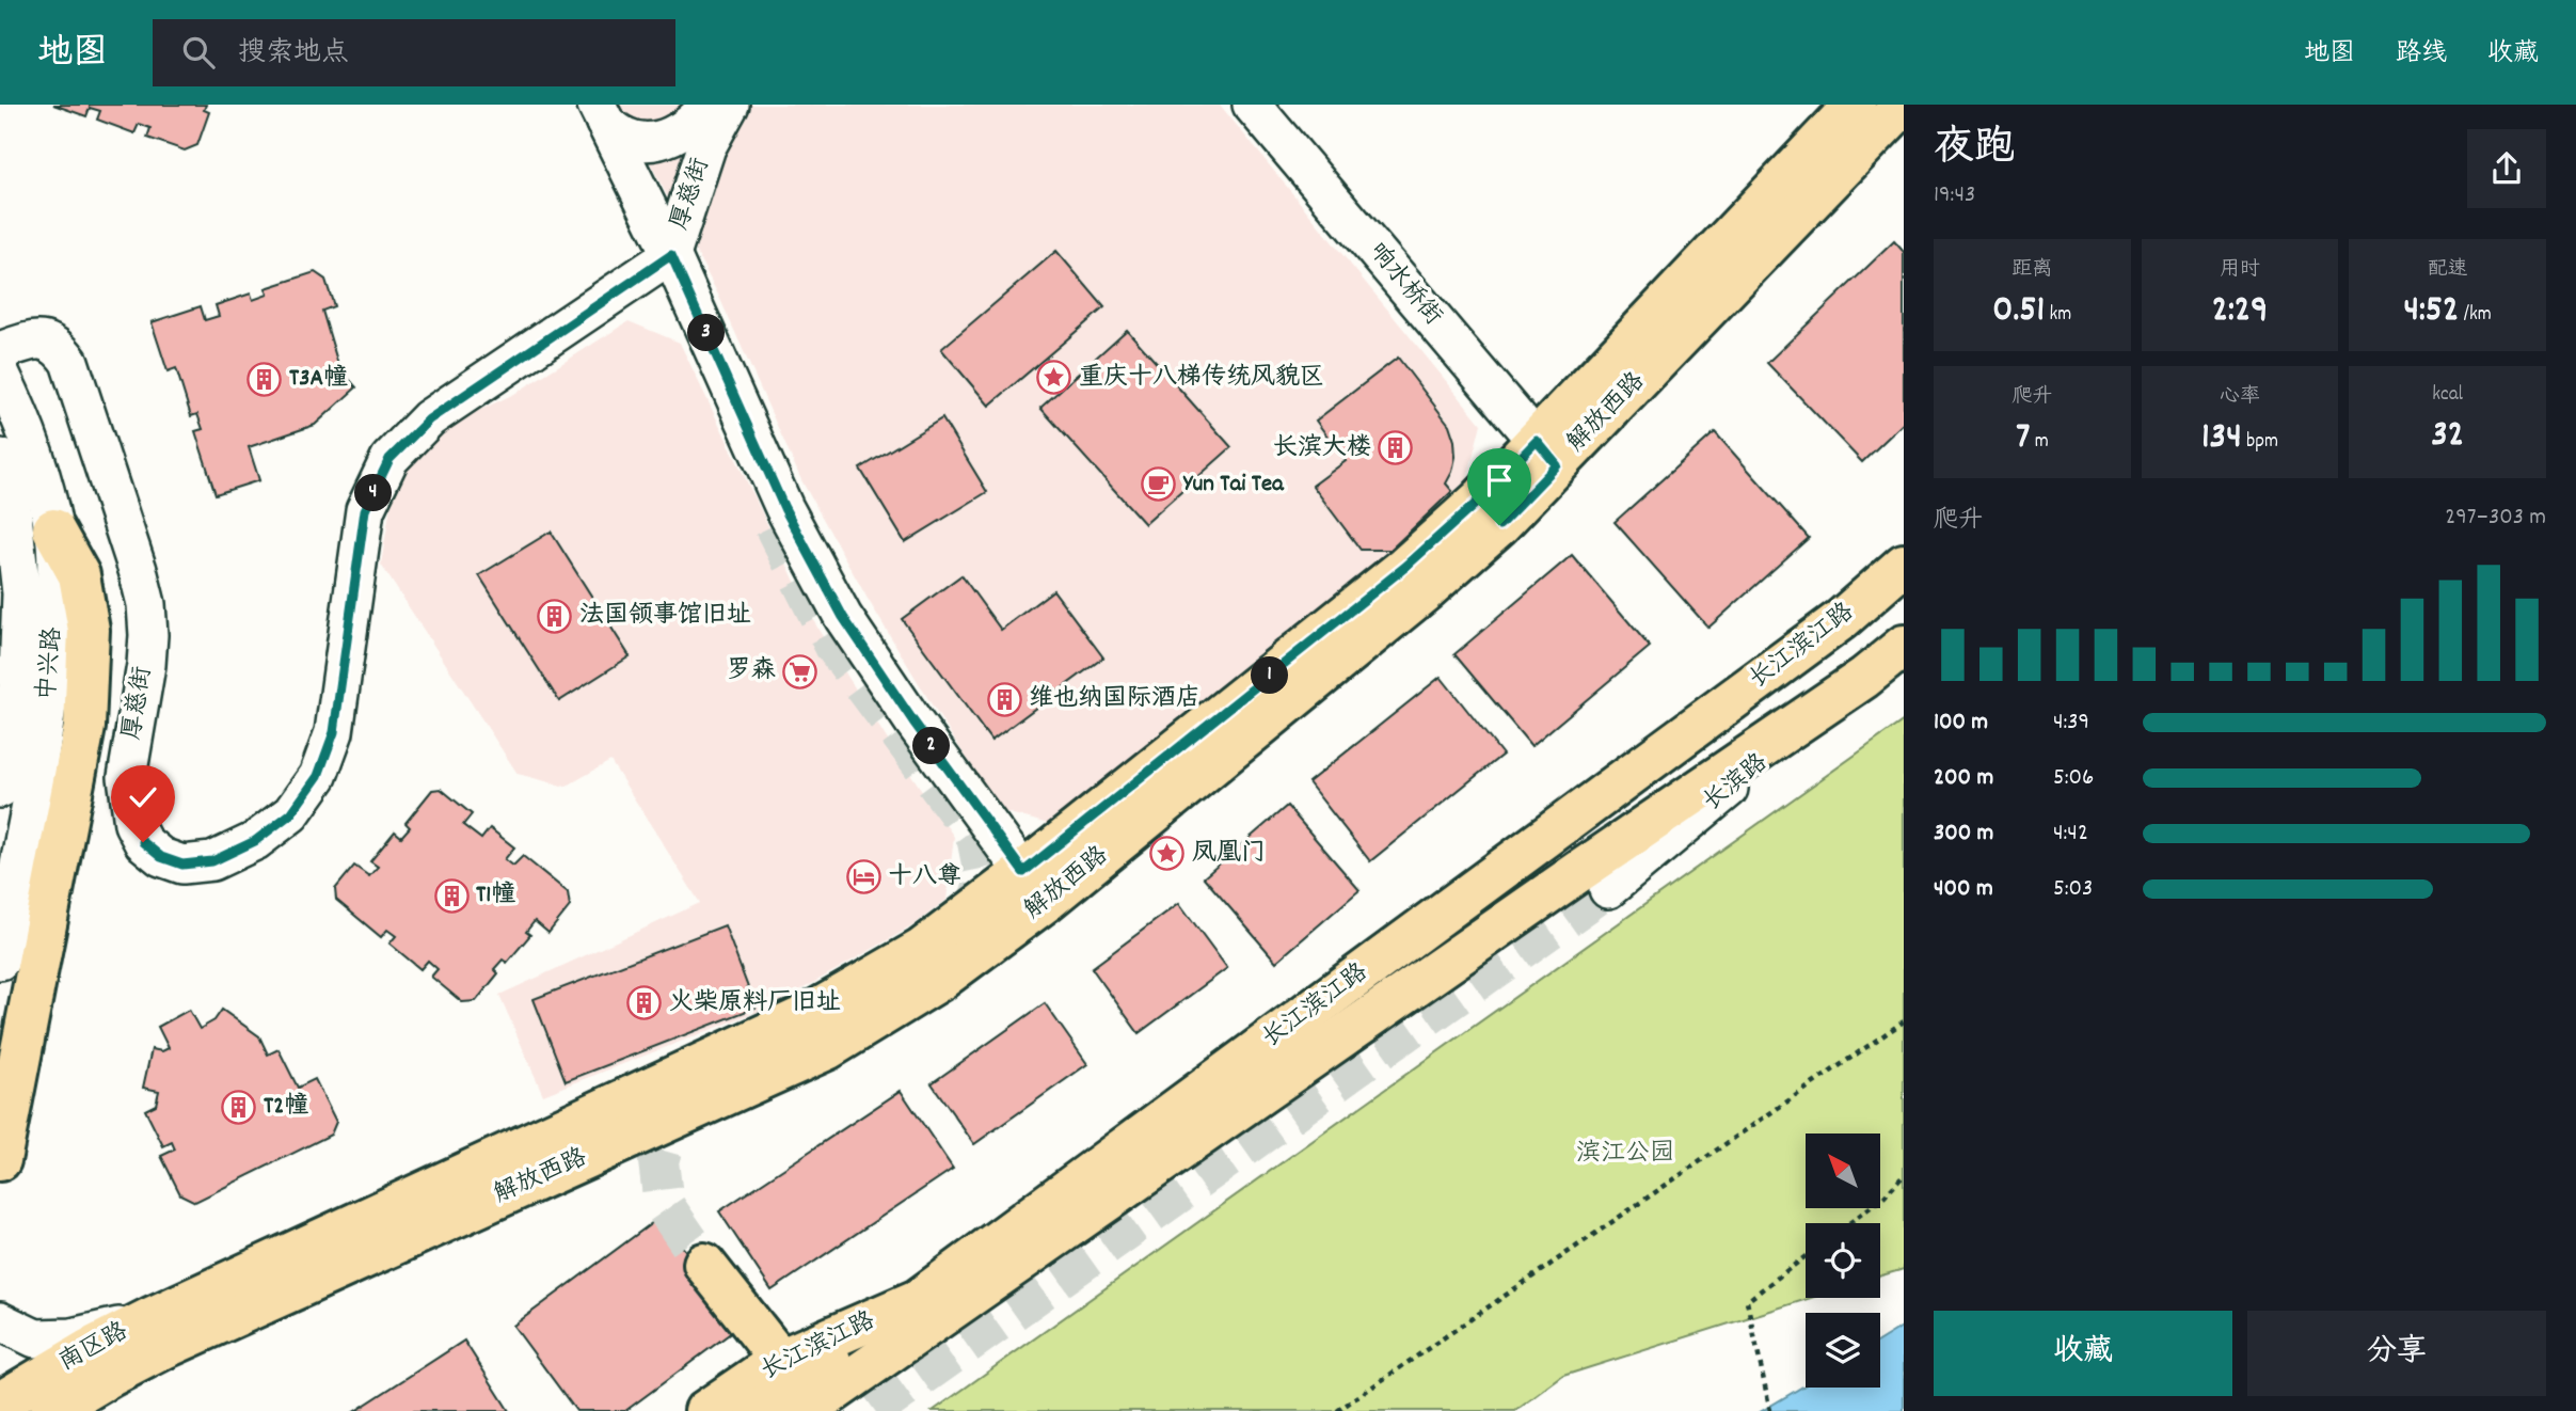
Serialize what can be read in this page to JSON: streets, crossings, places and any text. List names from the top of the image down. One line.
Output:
{"streets":{"main road":["解放西路","长江滨江路","南区路"],"street":["厚慈街","响水桥街","中兴路","长滨路"]},"crossings":[["响水桥街","解放西路"],["解放西路","南区路"],["长江滨江路","长滨路"]],"parks":["滨江公园"],"places":{"place":["重庆十八梯传统风貌区","凤凰门"],"building":["T3A幢","长滨大楼","法国领事馆旧址","维也纳国际酒店","T1幢","火柴原料厂旧址","T2幢"],"cafe":["Yun Tai Tea"],"supermarket":["罗森"],"hotel":["十八尊"]},"north":"top left","page":{"header":"地图","search":"搜索地点","nav":["地图","路线","收藏"],"heading":["夜跑","19:43"],"stats":[["距离","0.51 km"],["用时","2:29"],["配速","4:52 /km"],["爬升","7 m"],["心率","134 bpm"],["kcal","32"]],"pins":["3","4","1","2"],"chart":["爬升","297–303 m"],"list":[{"name":"100 m","note":"4:39"},{"name":"200 m","note":"5:06"},{"name":"300 m","note":"4:42"},{"name":"400 m","note":"5:03"}],"buttons":["收藏","分享"]}}
